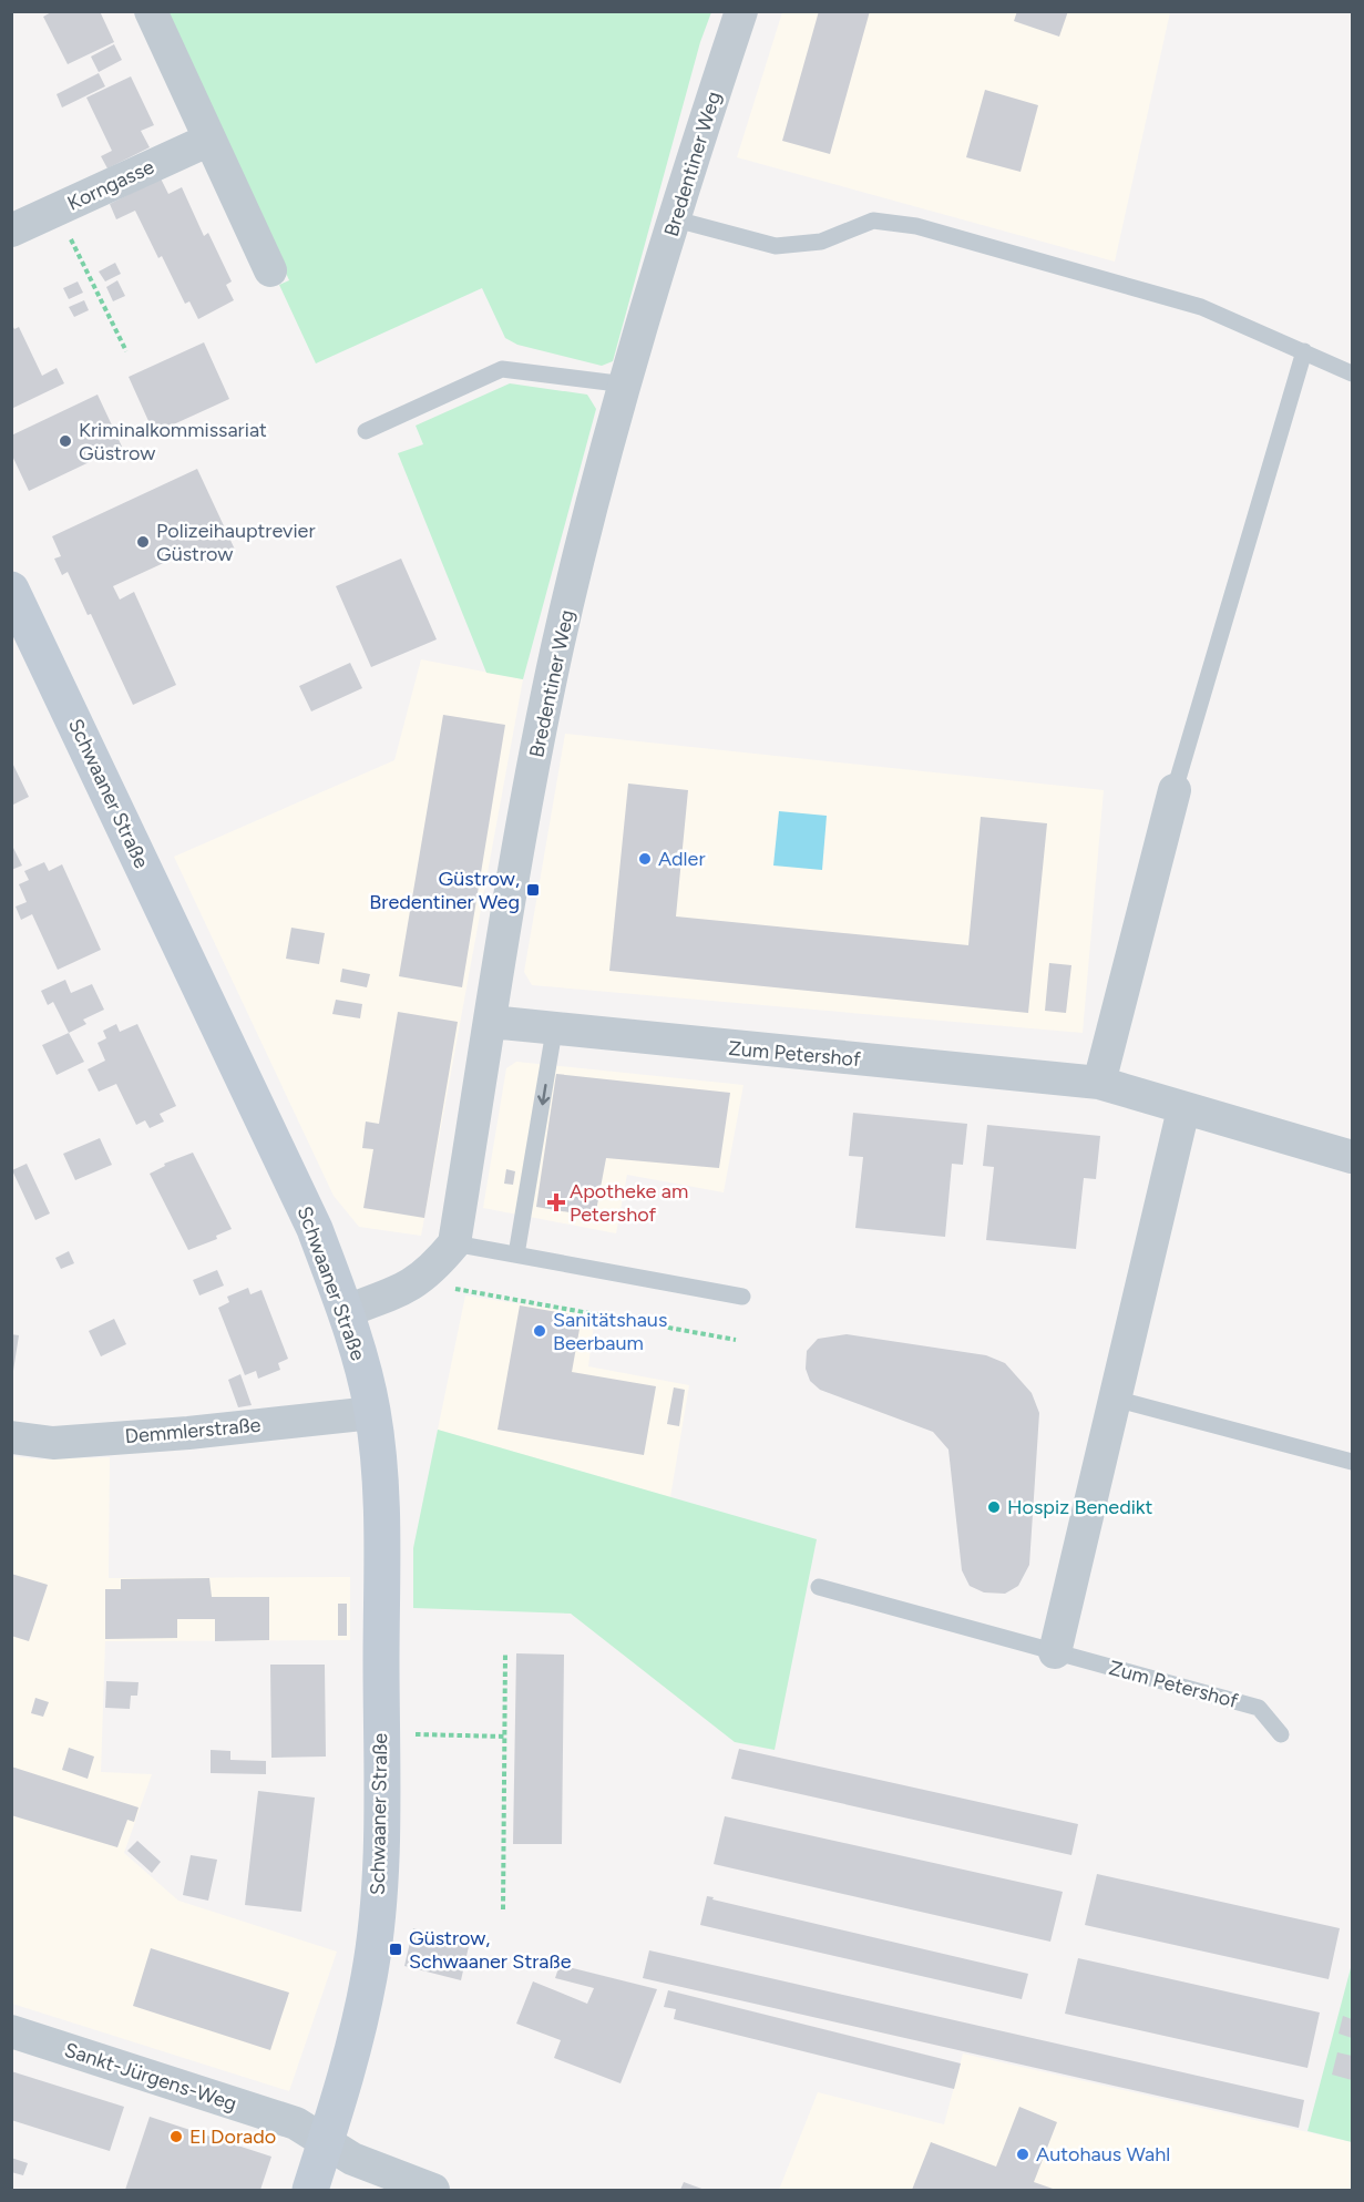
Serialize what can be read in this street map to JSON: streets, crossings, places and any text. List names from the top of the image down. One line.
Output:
{"streets":{"main road":["Schwaaner Straße"],"street":["Bredentiner Weg","Korngasse","Zum Petershof","Demmlerstraße","Sankt-Jürgens-Weg"]},"crossings":[["Bredentiner Weg","Zum Petershof"],["Schwaaner Straße","Demmlerstraße"],["Schwaaner Straße","Sankt-Jürgens-Weg"]],"places":{"other":["Kriminalkommissariat Güstrow","Polizeihauptrevier Güstrow","Adler","Sanitätshaus Beerbaum","Hospiz Benedikt","El Dorado","Autohaus Wahl"],"transit":["Güstrow, Bredentiner Weg","Güstrow, Schwaaner Straße"],"health":["Apotheke am Petershof"]}}
